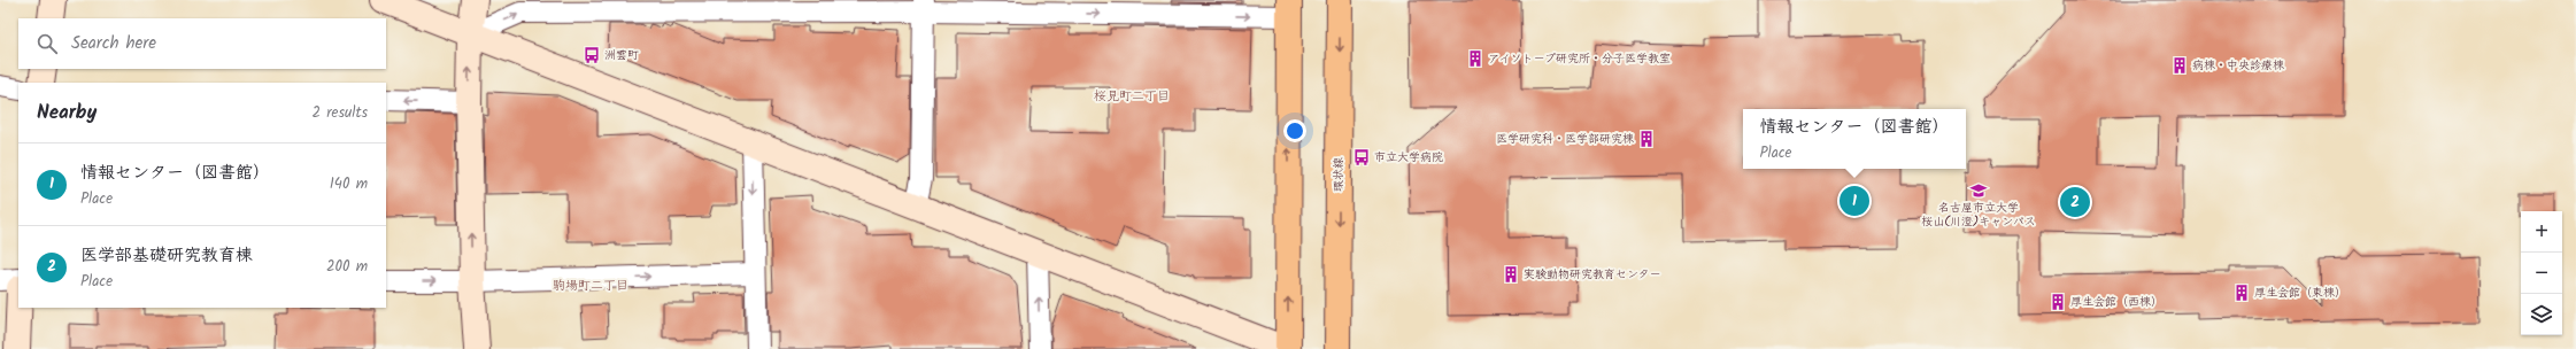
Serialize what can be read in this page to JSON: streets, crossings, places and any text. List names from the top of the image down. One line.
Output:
{"streets":{"main road":["環状線"]},"districts":["桜見町二丁目","駒場町二丁目"],"places":{"bus stop":["洲雲町","市立大学病院"],"building":["アイソトープ研究所・分子医学教室","病棟・中央診療棟","医学研究科・医学部研究棟","実験動物研究教育センター","厚生会館（東棟）","厚生会館（西棟）"],"school or university":["名古屋市立大学 桜山(川澄)キャンパス"]},"page":{"search":"Search here","heading":["Nearby","2 results"],"popup":["情報センター（図書館）","Place"],"list":[{"mark":"1","name":"情報センター（図書館）","note":"Place","value":"140 m"},{"mark":"2","name":"医学部基礎研究教育棟","note":"Place","value":"200 m"}],"pins":["1","2"],"map_buttons":["+","−"]}}
